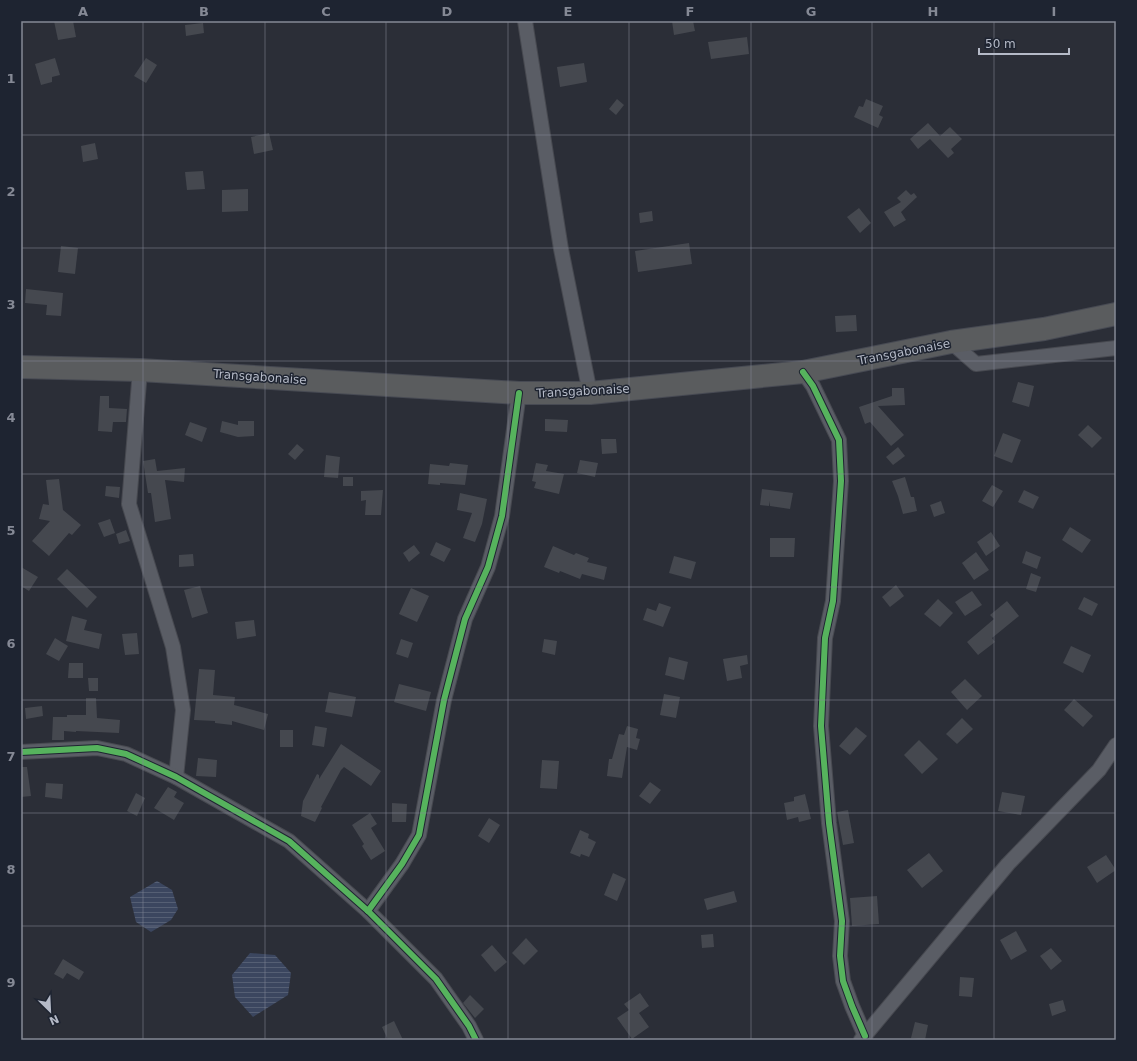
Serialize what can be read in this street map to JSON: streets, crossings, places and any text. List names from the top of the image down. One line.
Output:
{"streets":{"highway":["Transgabonaise"]},"scale_bar":"50 m","north":"bottom right","grid":{"columns":["A","B","C","D","E","F","G","H","I"],"rows":["1","2","3","4","5","6","7","8","9"]}}
